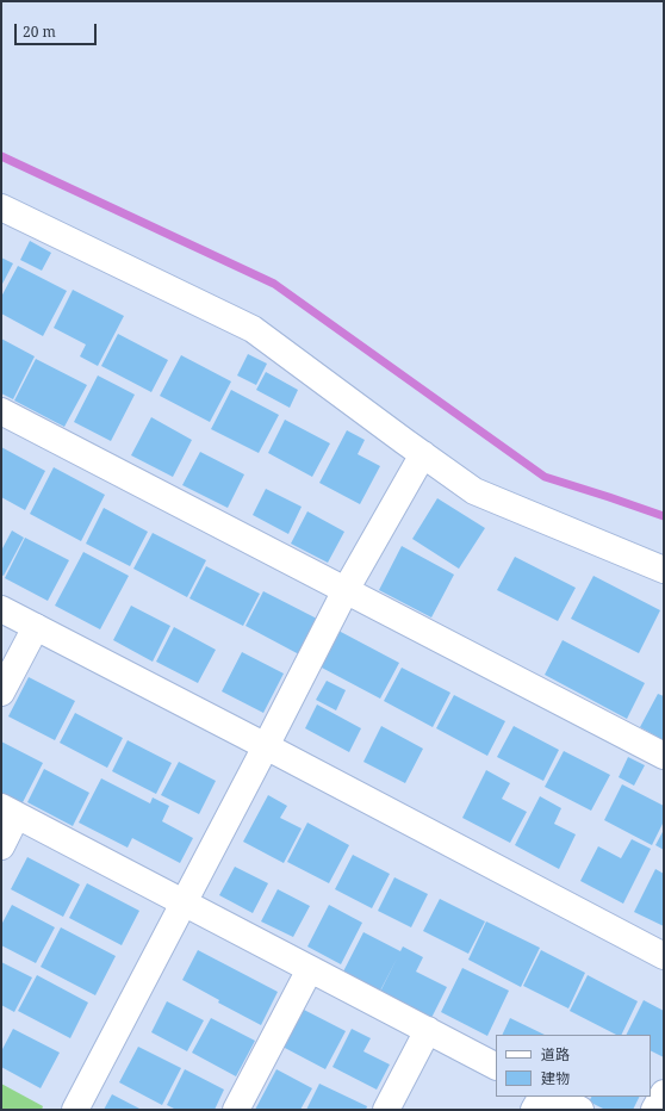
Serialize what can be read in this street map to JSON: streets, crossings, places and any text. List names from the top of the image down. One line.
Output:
{"legend":["道路","建物"],"scale_bar":"20 m"}
